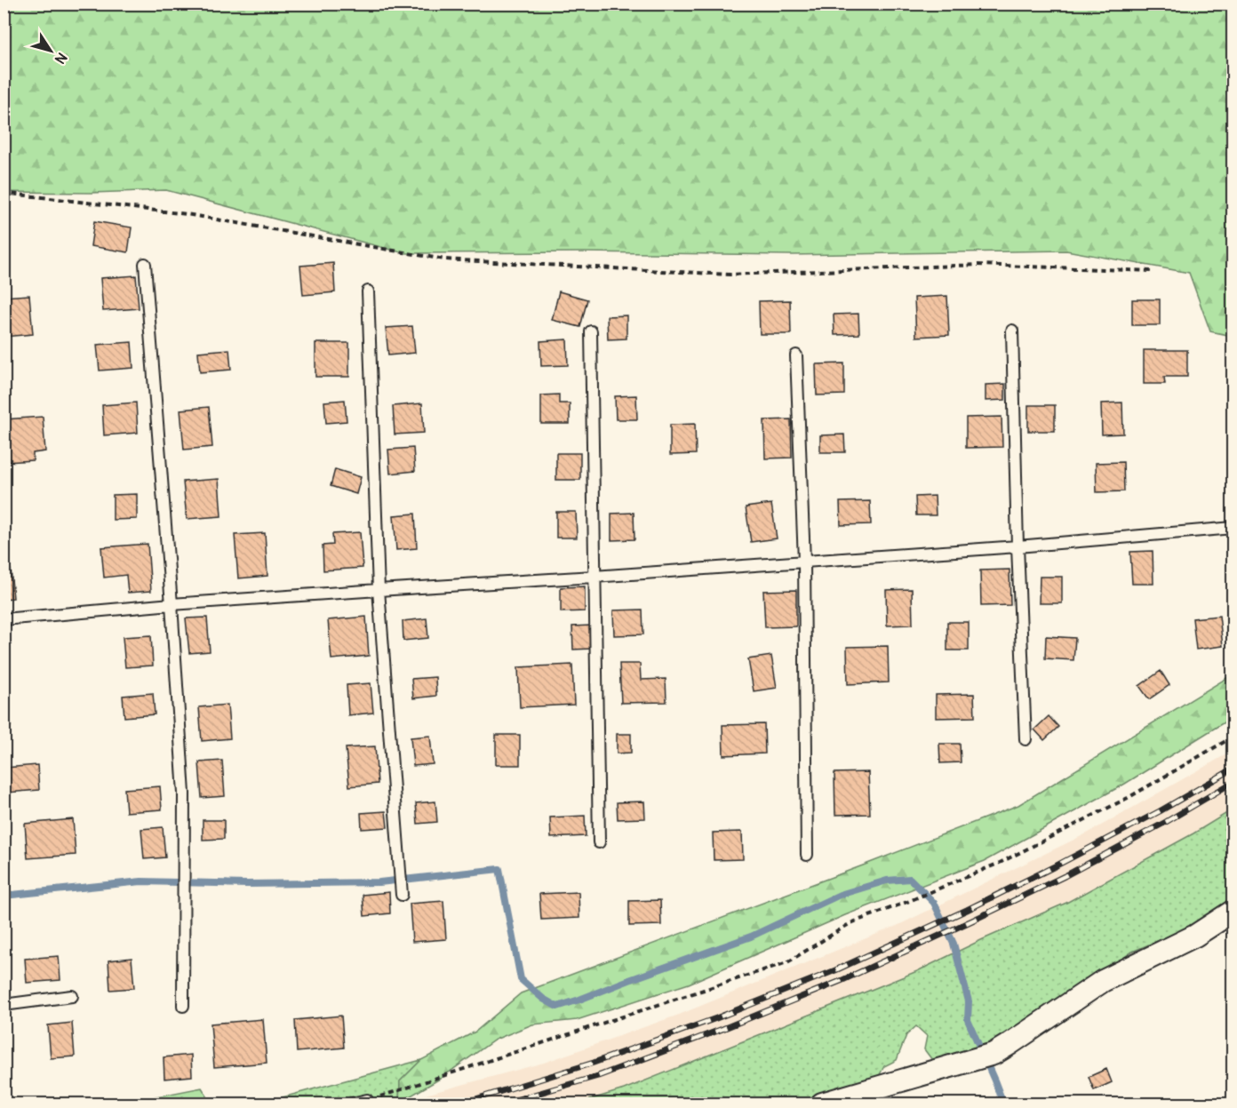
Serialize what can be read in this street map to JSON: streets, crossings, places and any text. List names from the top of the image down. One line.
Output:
{"north":"bottom right"}
